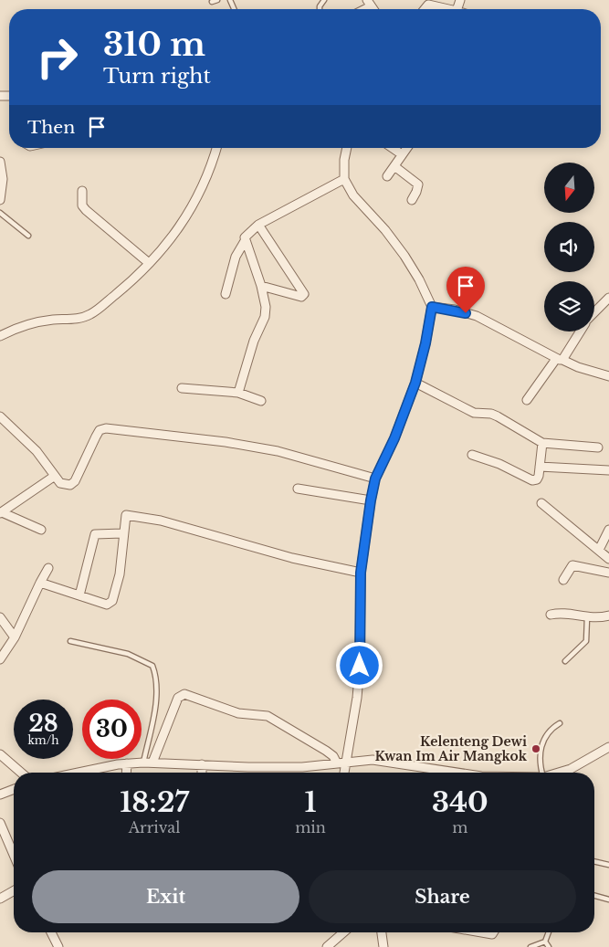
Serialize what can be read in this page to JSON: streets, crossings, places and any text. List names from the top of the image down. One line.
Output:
{"places":["Kelenteng Dewi Kwan Im Air Mangkok"],"north":"bottom","page":{"turn":["310 m","Turn right"],"then":"Then","speed":"28 km/h","limit":"30","eta":["18:27","Arrival","1","min","340","m"],"buttons":["Exit","Share"]}}
